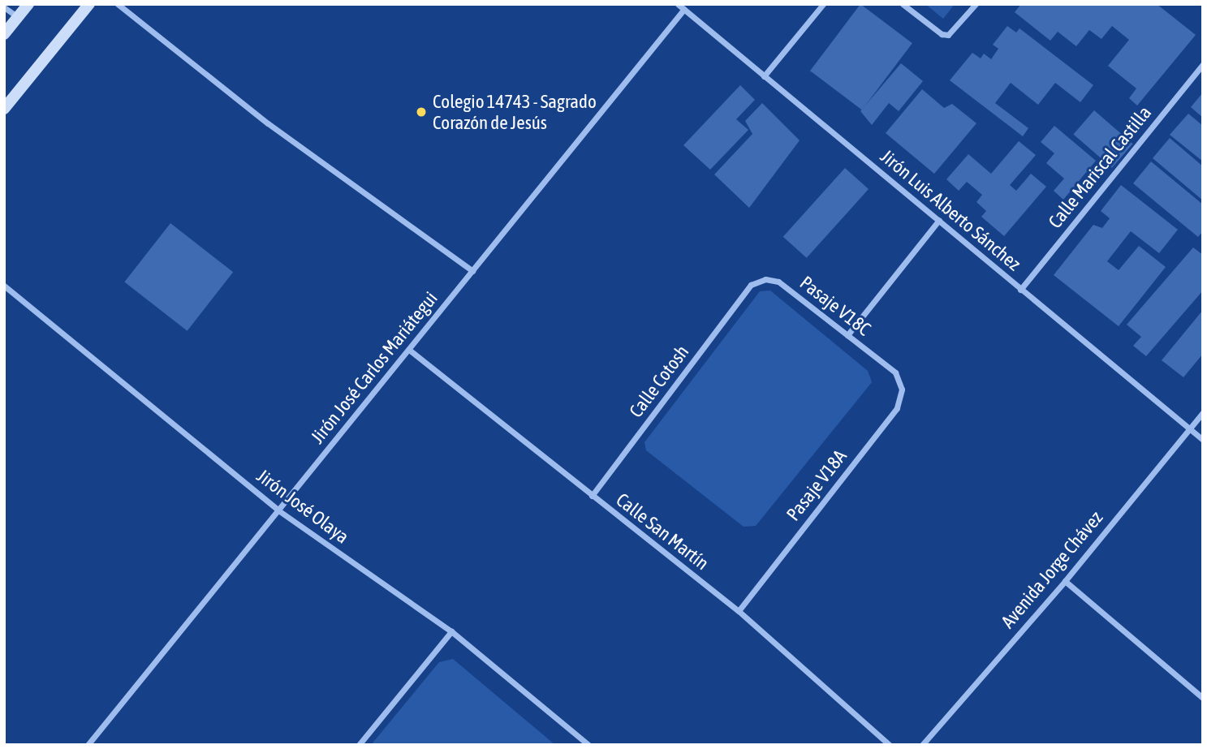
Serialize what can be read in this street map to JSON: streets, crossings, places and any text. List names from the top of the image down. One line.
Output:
{"streets":{"street":["Calle Mariscal Castilla","Jirón Luis Alberto Sánchez","Pasaje V18C","Jirón José Carlos Mariátegui","Calle Cotosh","Pasaje V18A","Jirón José Olaya","Calle San Martín","Avenida Jorge Chávez"]},"crossings":[["Calle Mariscal Castilla","Jirón Luis Alberto Sánchez"],["Jirón Luis Alberto Sánchez","Jirón José Carlos Mariátegui"],["Jirón Luis Alberto Sánchez","Avenida Jorge Chávez"],["Pasaje V18C","Calle Cotosh"],["Pasaje V18C","Pasaje V18A"],["Jirón José Carlos Mariátegui","Jirón José Olaya"],["Jirón José Carlos Mariátegui","Calle San Martín"],["Calle Cotosh","Calle San Martín"],["Pasaje V18A","Calle San Martín"]],"places":["Colegio 14743 - Sagrado Corazón de Jesús"]}
